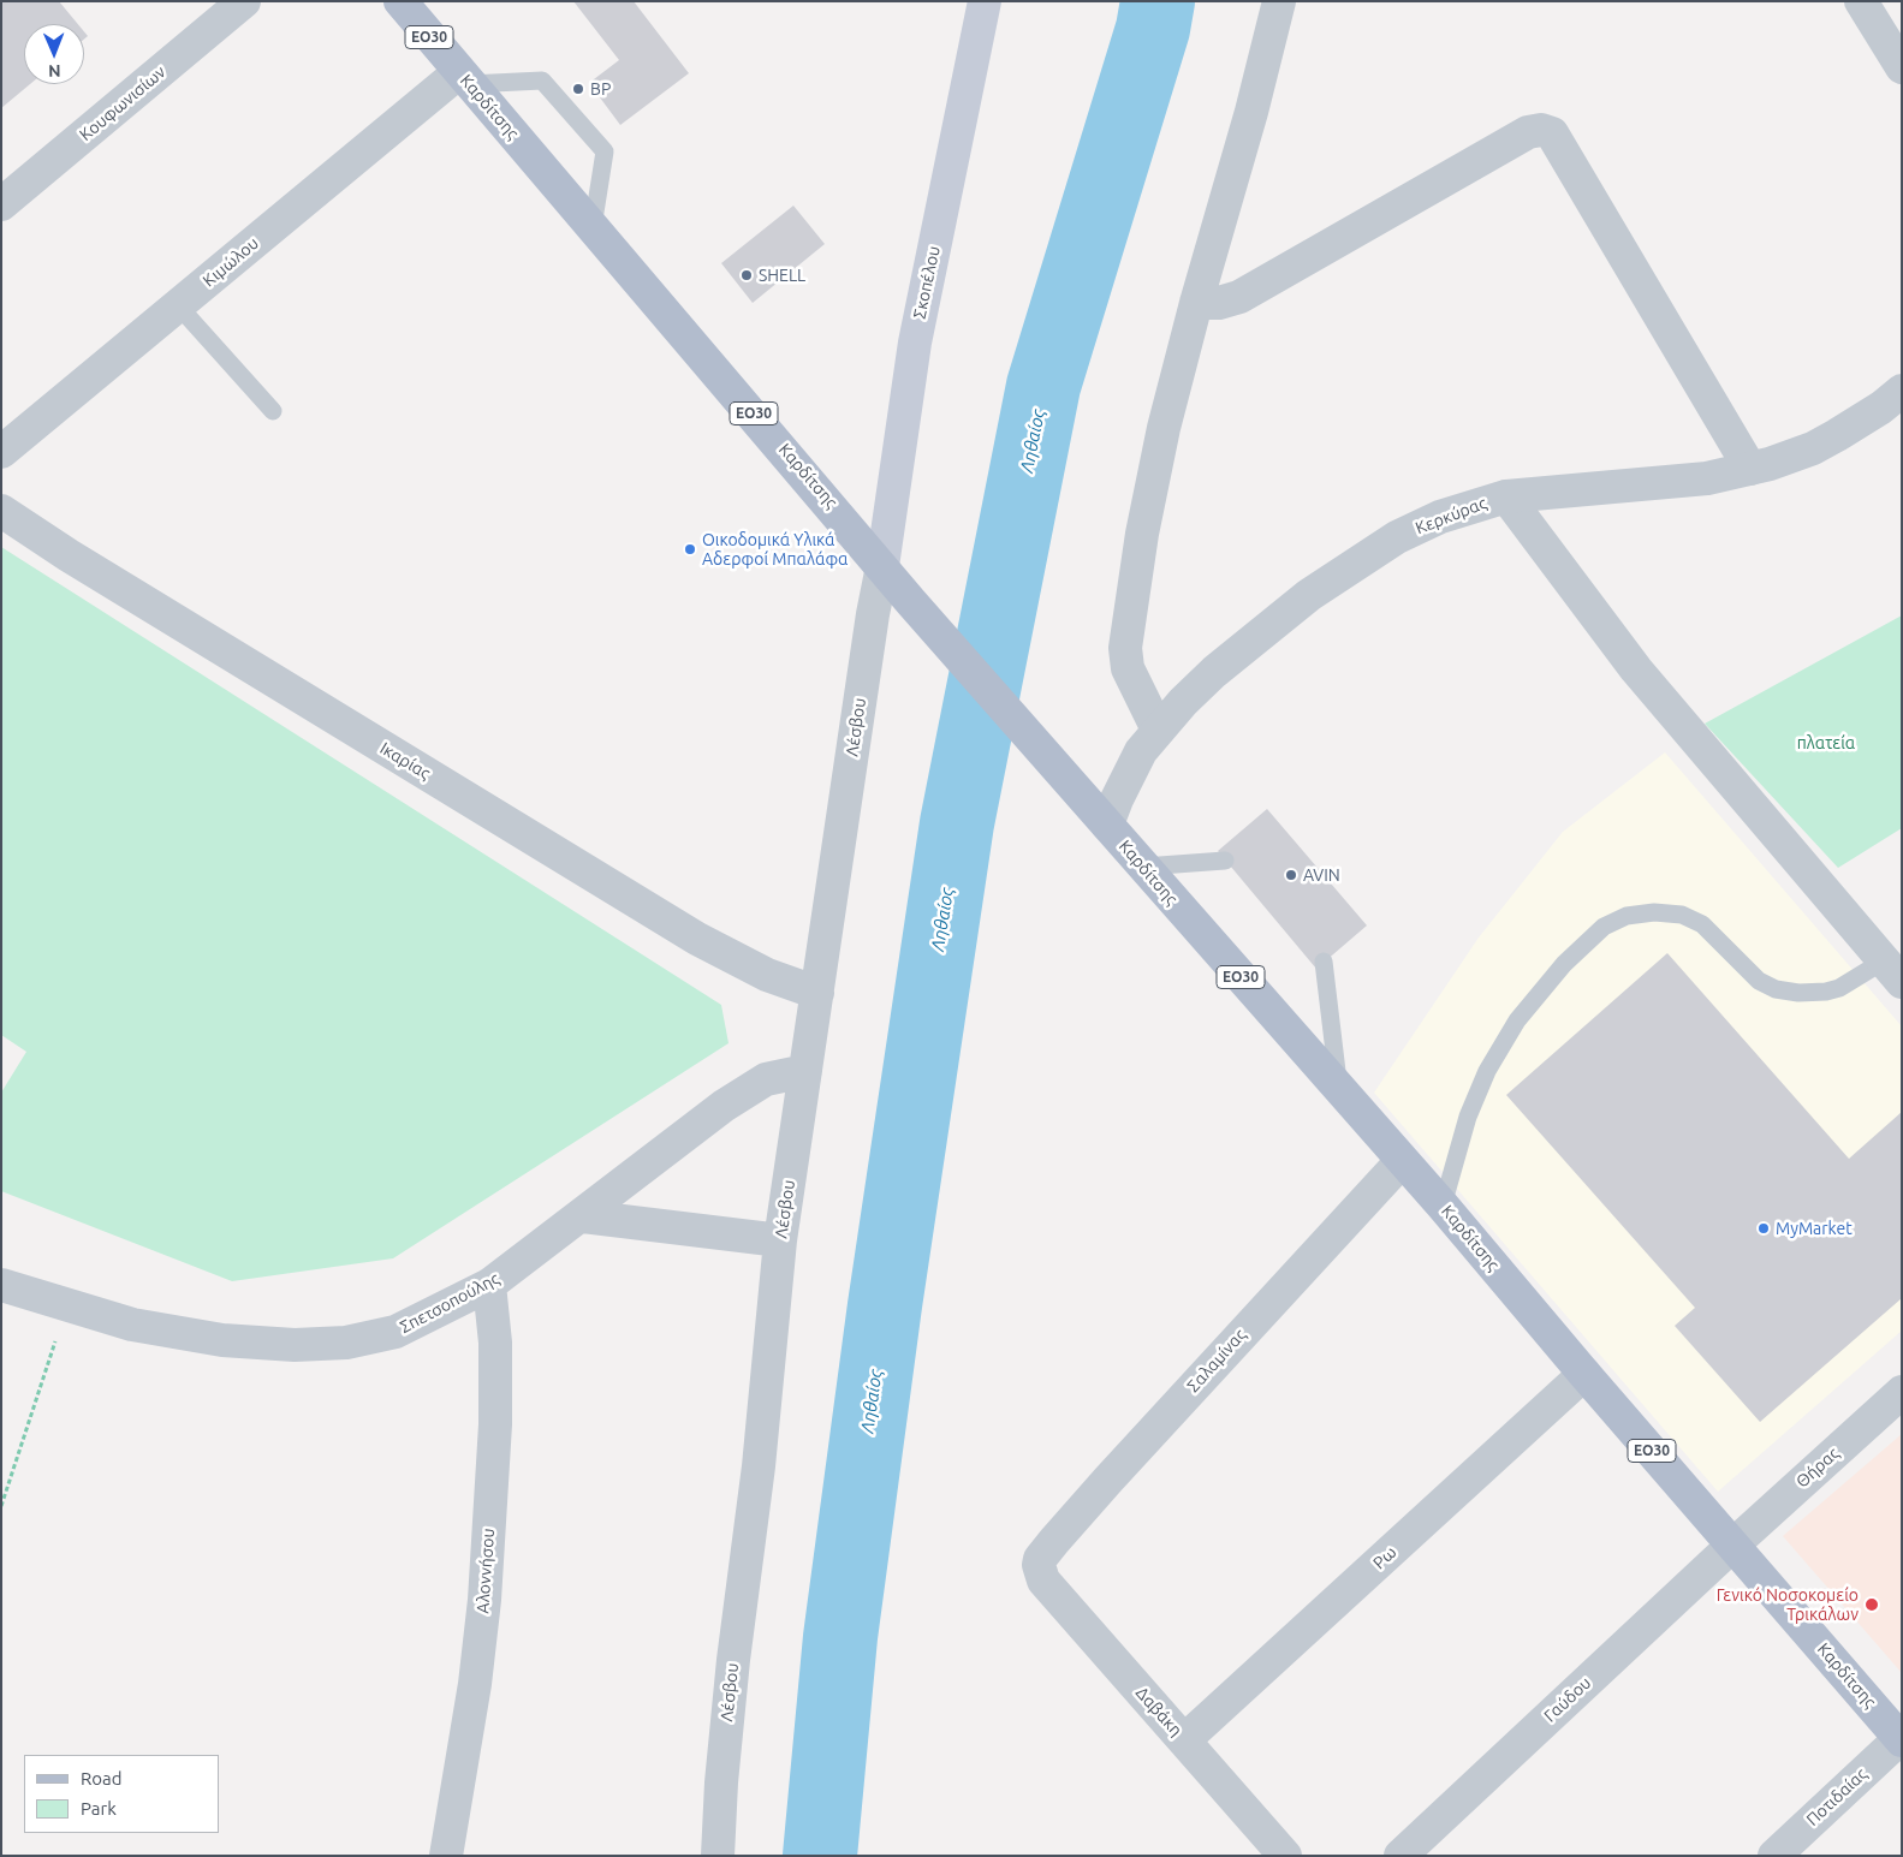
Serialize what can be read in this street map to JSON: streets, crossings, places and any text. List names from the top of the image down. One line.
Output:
{"streets":{"main road":["ΕΟ30","Καρδίτσης","Σκοπέλου"],"street":["Κουφωνισίων","Κιμώλου","Κερκύρας","Λέσβου","Ικαρίας","Σπετσοπούλης","Σαλαμίνας","Θήρας","Ρω","Αλοννήσου","Γαύδου","Δαβάκη","Ποτιδαίας"]},"crossings":[["Καρδίτσης","Κιμώλου"],["Καρδίτσης","Σκοπέλου"],["Καρδίτσης","Κερκύρας"],["Καρδίτσης","Λέσβου"],["Καρδίτσης","Σαλαμίνας"],["Καρδίτσης","Θήρας"],["Καρδίτσης","Ρω"],["Καρδίτσης","Γαύδου"],["Καρδίτσης","Ποτιδαίας"],["Σκοπέλου","Λέσβου"],["Λέσβου","Ικαρίας"],["Λέσβου","Σπετσοπούλης"],["Σπετσοπούλης","Αλοννήσου"],["Σαλαμίνας","Δαβάκη"],["Θήρας","Γαύδου"],["Ρω","Δαβάκη"]],"water":["Ληθαίος"],"parks":["πλατεία"],"places":["BP","SHELL","Οικοδομικά Υλικά Αδερφοί Μπαλάφα","AVIN","MyMarket","Γενικό Νοσοκομείο Τρικάλων"],"legend":["Road","Park"],"north":"bottom"}
